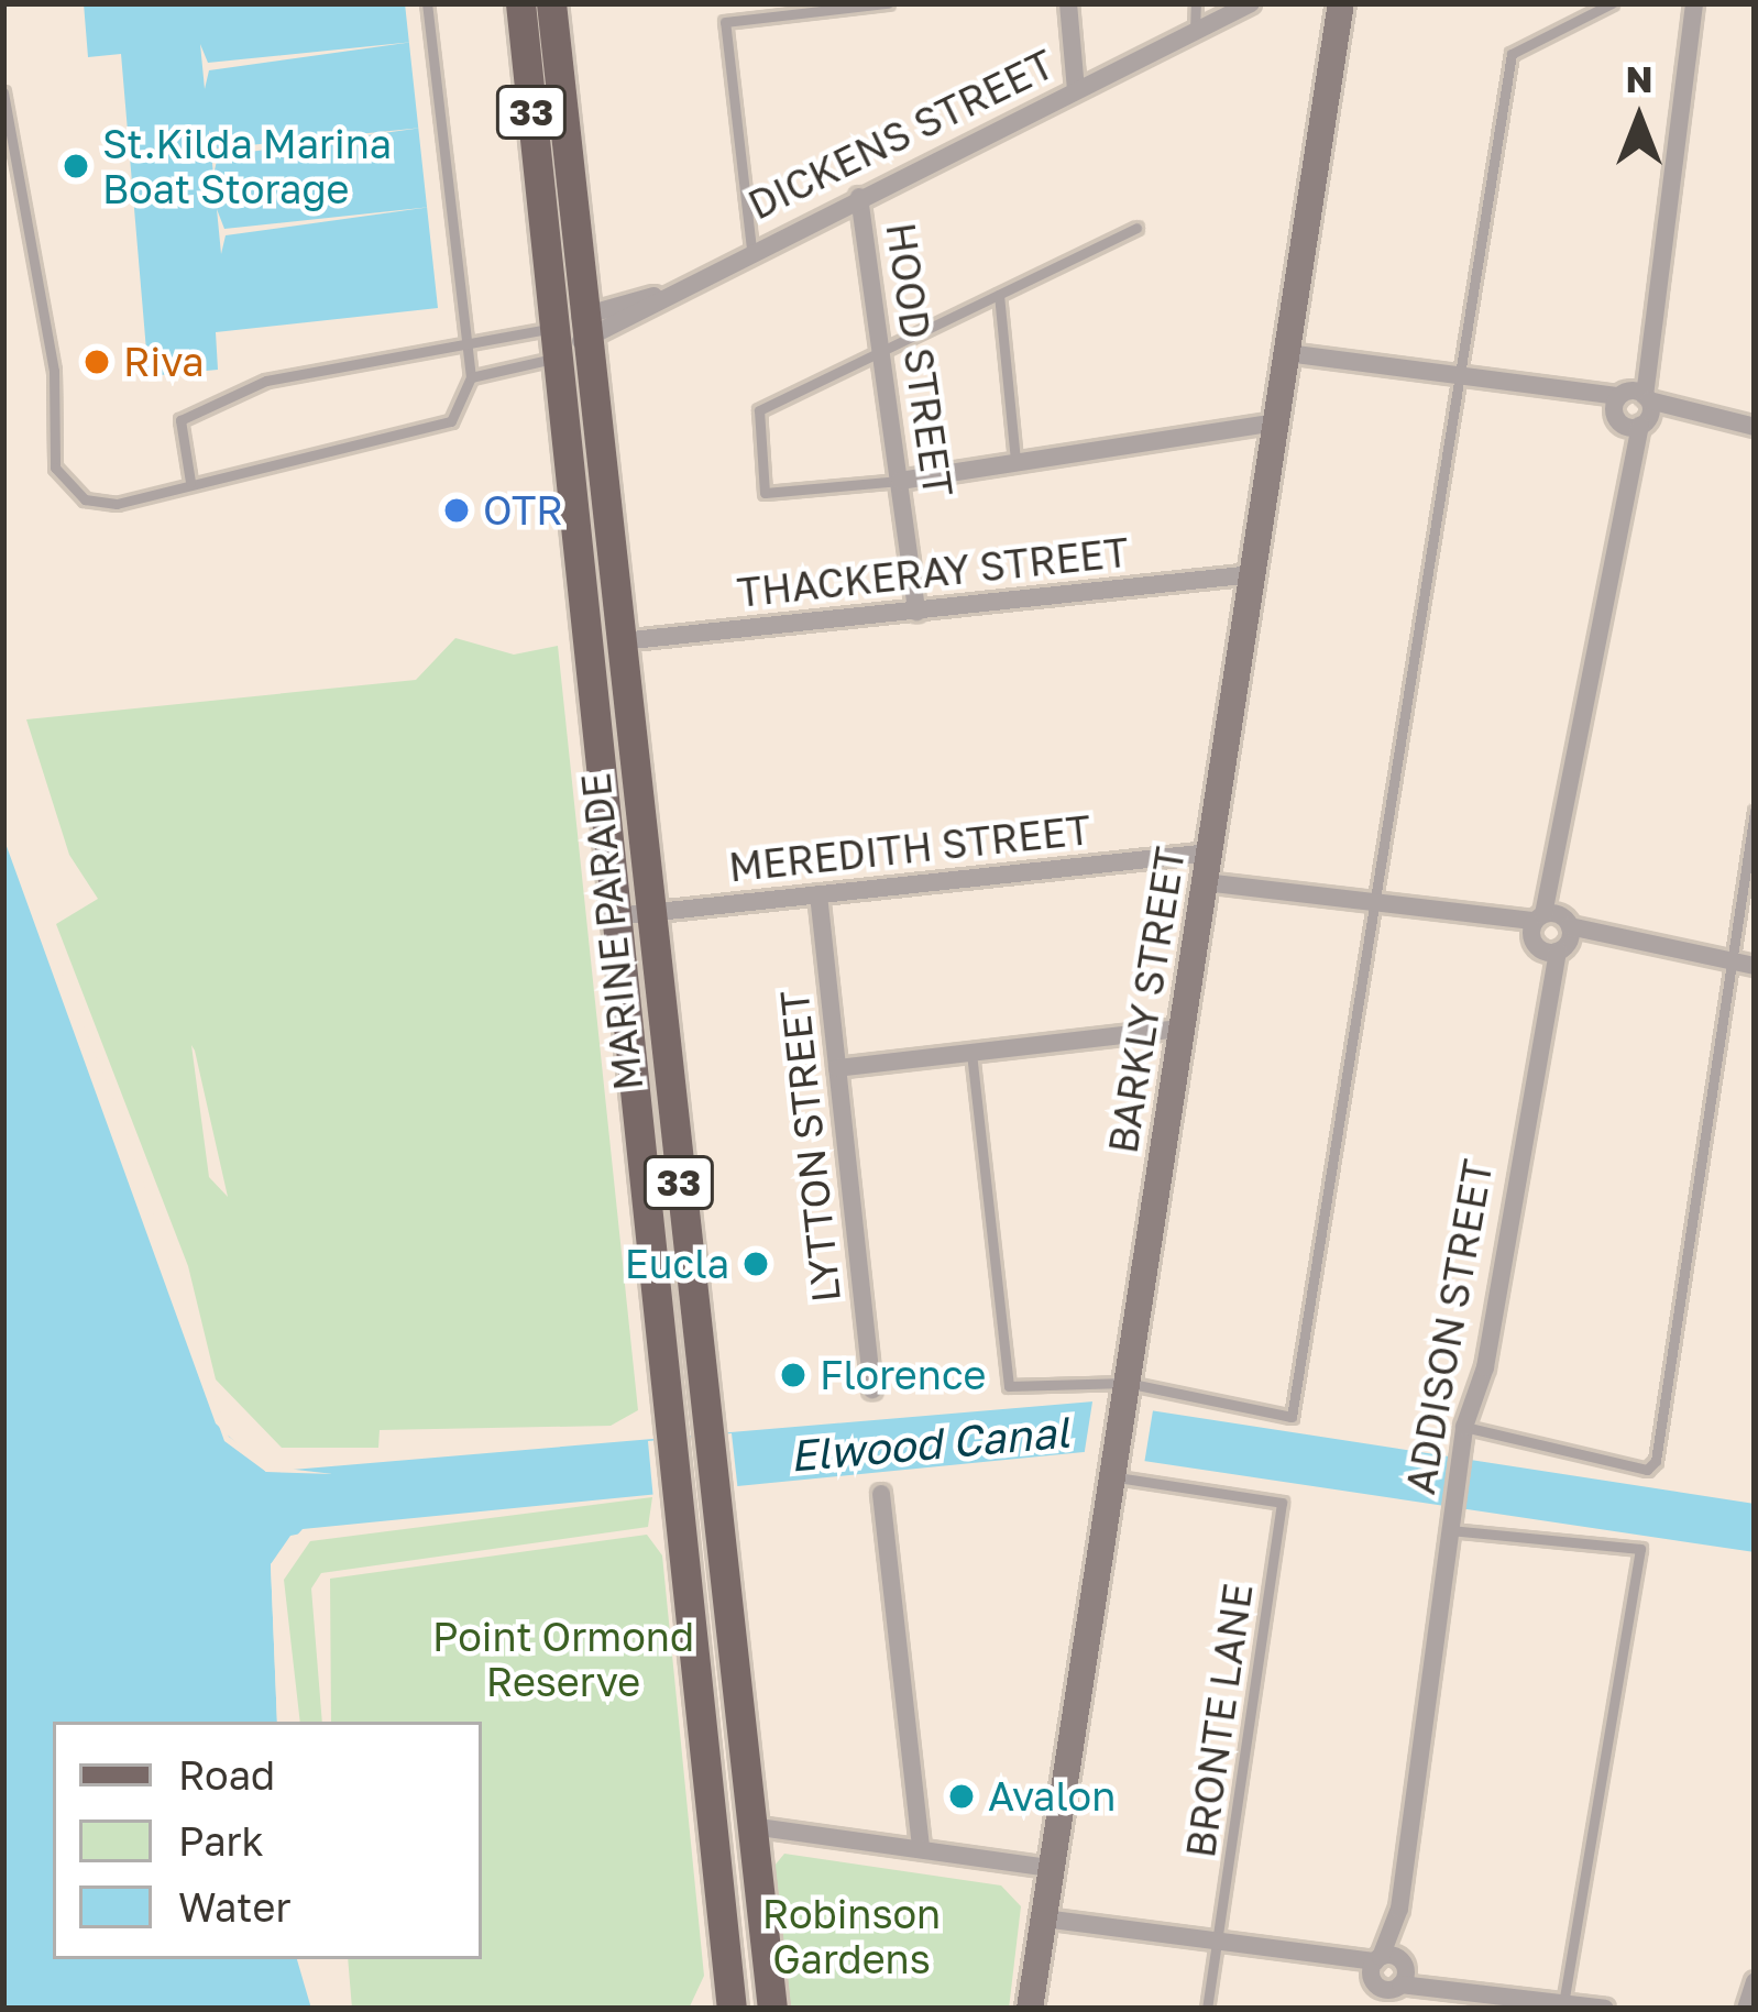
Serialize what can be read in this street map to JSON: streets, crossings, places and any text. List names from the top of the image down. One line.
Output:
{"streets":{"main road":["33","MARINE PARADE","BARKLY STREET"],"street":["DICKENS STREET","HOOD STREET","THACKERAY STREET","MEREDITH STREET","LYTTON STREET","ADDISON STREET"],"lane":["BRONTE LANE"]},"crossings":[["DICKENS STREET","HOOD STREET"],["DICKENS STREET","MARINE PARADE"],["HOOD STREET","THACKERAY STREET"],["THACKERAY STREET","MARINE PARADE"],["THACKERAY STREET","BARKLY STREET"],["MEREDITH STREET","MARINE PARADE"],["MEREDITH STREET","BARKLY STREET"],["MEREDITH STREET","LYTTON STREET"],["BARKLY STREET","BRONTE LANE"]],"water":["Elwood Canal"],"parks":["Point Ormond Reserve","Robinson Gardens"],"places":["St.Kilda Marina Boat Storage","Riva","OTR","Eucla","Florence","Avalon"],"legend":["Road","Park","Water"],"north":"top"}
